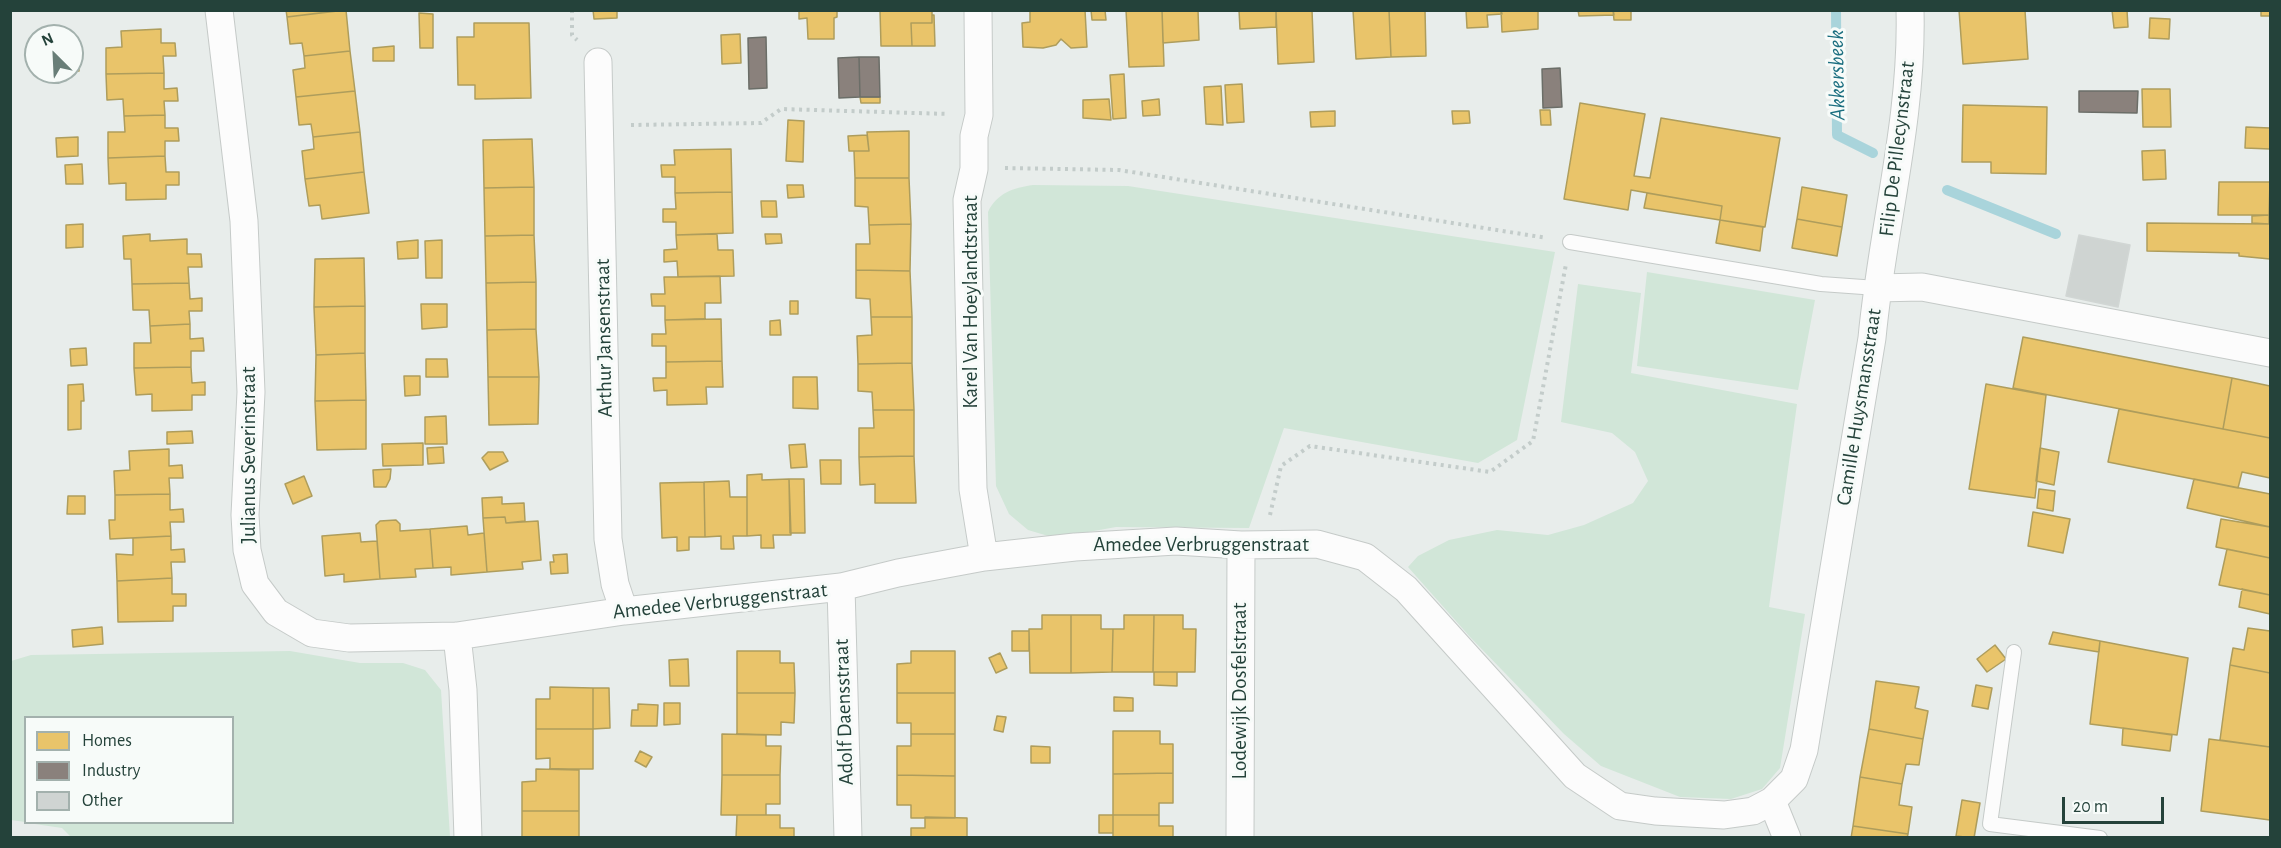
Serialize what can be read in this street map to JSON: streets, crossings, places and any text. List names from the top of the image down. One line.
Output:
{"streets":{"street":["Filip De Pillecynstraat","Karel Van Hoeylandtstraat","Arthur Jansenstraat","Camille Huysmansstraat","Julianus Severinstraat","Amedee Verbruggenstraat","Lodewijk Dosfelstraat","Adolf Daensstraat"]},"crossings":[["Filip De Pillecynstraat","Camille Huysmansstraat"],["Karel Van Hoeylandtstraat","Amedee Verbruggenstraat"],["Arthur Jansenstraat","Amedee Verbruggenstraat"],["Camille Huysmansstraat","Amedee Verbruggenstraat"],["Julianus Severinstraat","Amedee Verbruggenstraat"],["Amedee Verbruggenstraat","Lodewijk Dosfelstraat"],["Amedee Verbruggenstraat","Adolf Daensstraat"]],"water":["Akkersbeek"],"legend":["Homes","Industry","Other"],"scale_bar":"20 m","north":"top left"}
